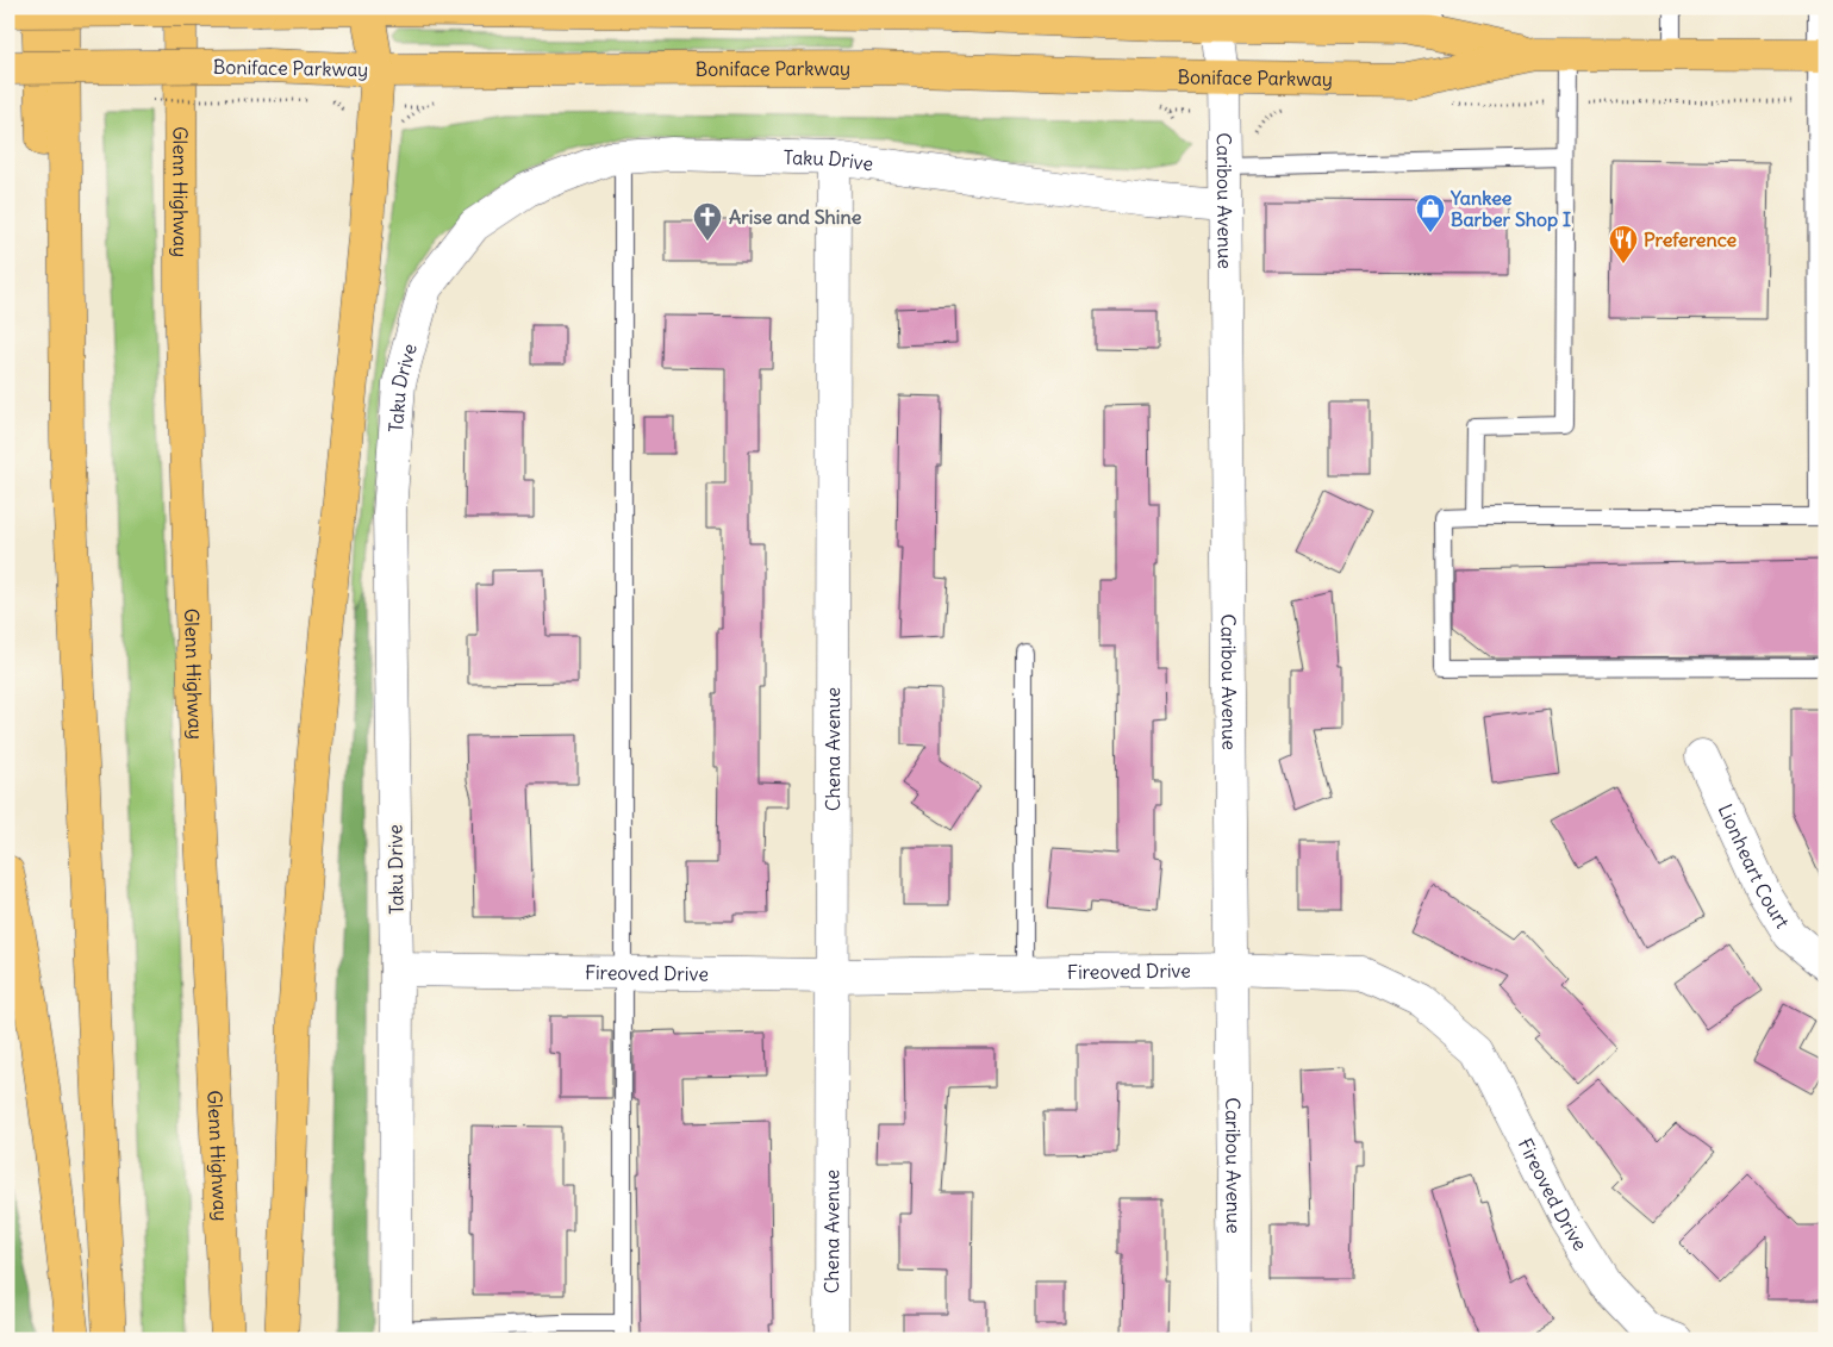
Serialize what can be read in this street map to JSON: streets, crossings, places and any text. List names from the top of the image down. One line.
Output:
{"streets":{"main road":["Boniface Parkway","Glenn Highway"],"street":["Taku Drive","Caribou Avenue","Chena Avenue","Lionheart Court","Fireoved Drive"]},"crossings":[["Boniface Parkway","Caribou Avenue"],["Taku Drive","Caribou Avenue"],["Taku Drive","Chena Avenue"],["Taku Drive","Fireoved Drive"],["Caribou Avenue","Fireoved Drive"],["Chena Avenue","Fireoved Drive"]],"places":{"shop":["Yankee Barber Shop I"],"church":["Arise and Shine"],"restaurant":["Preference"]}}
